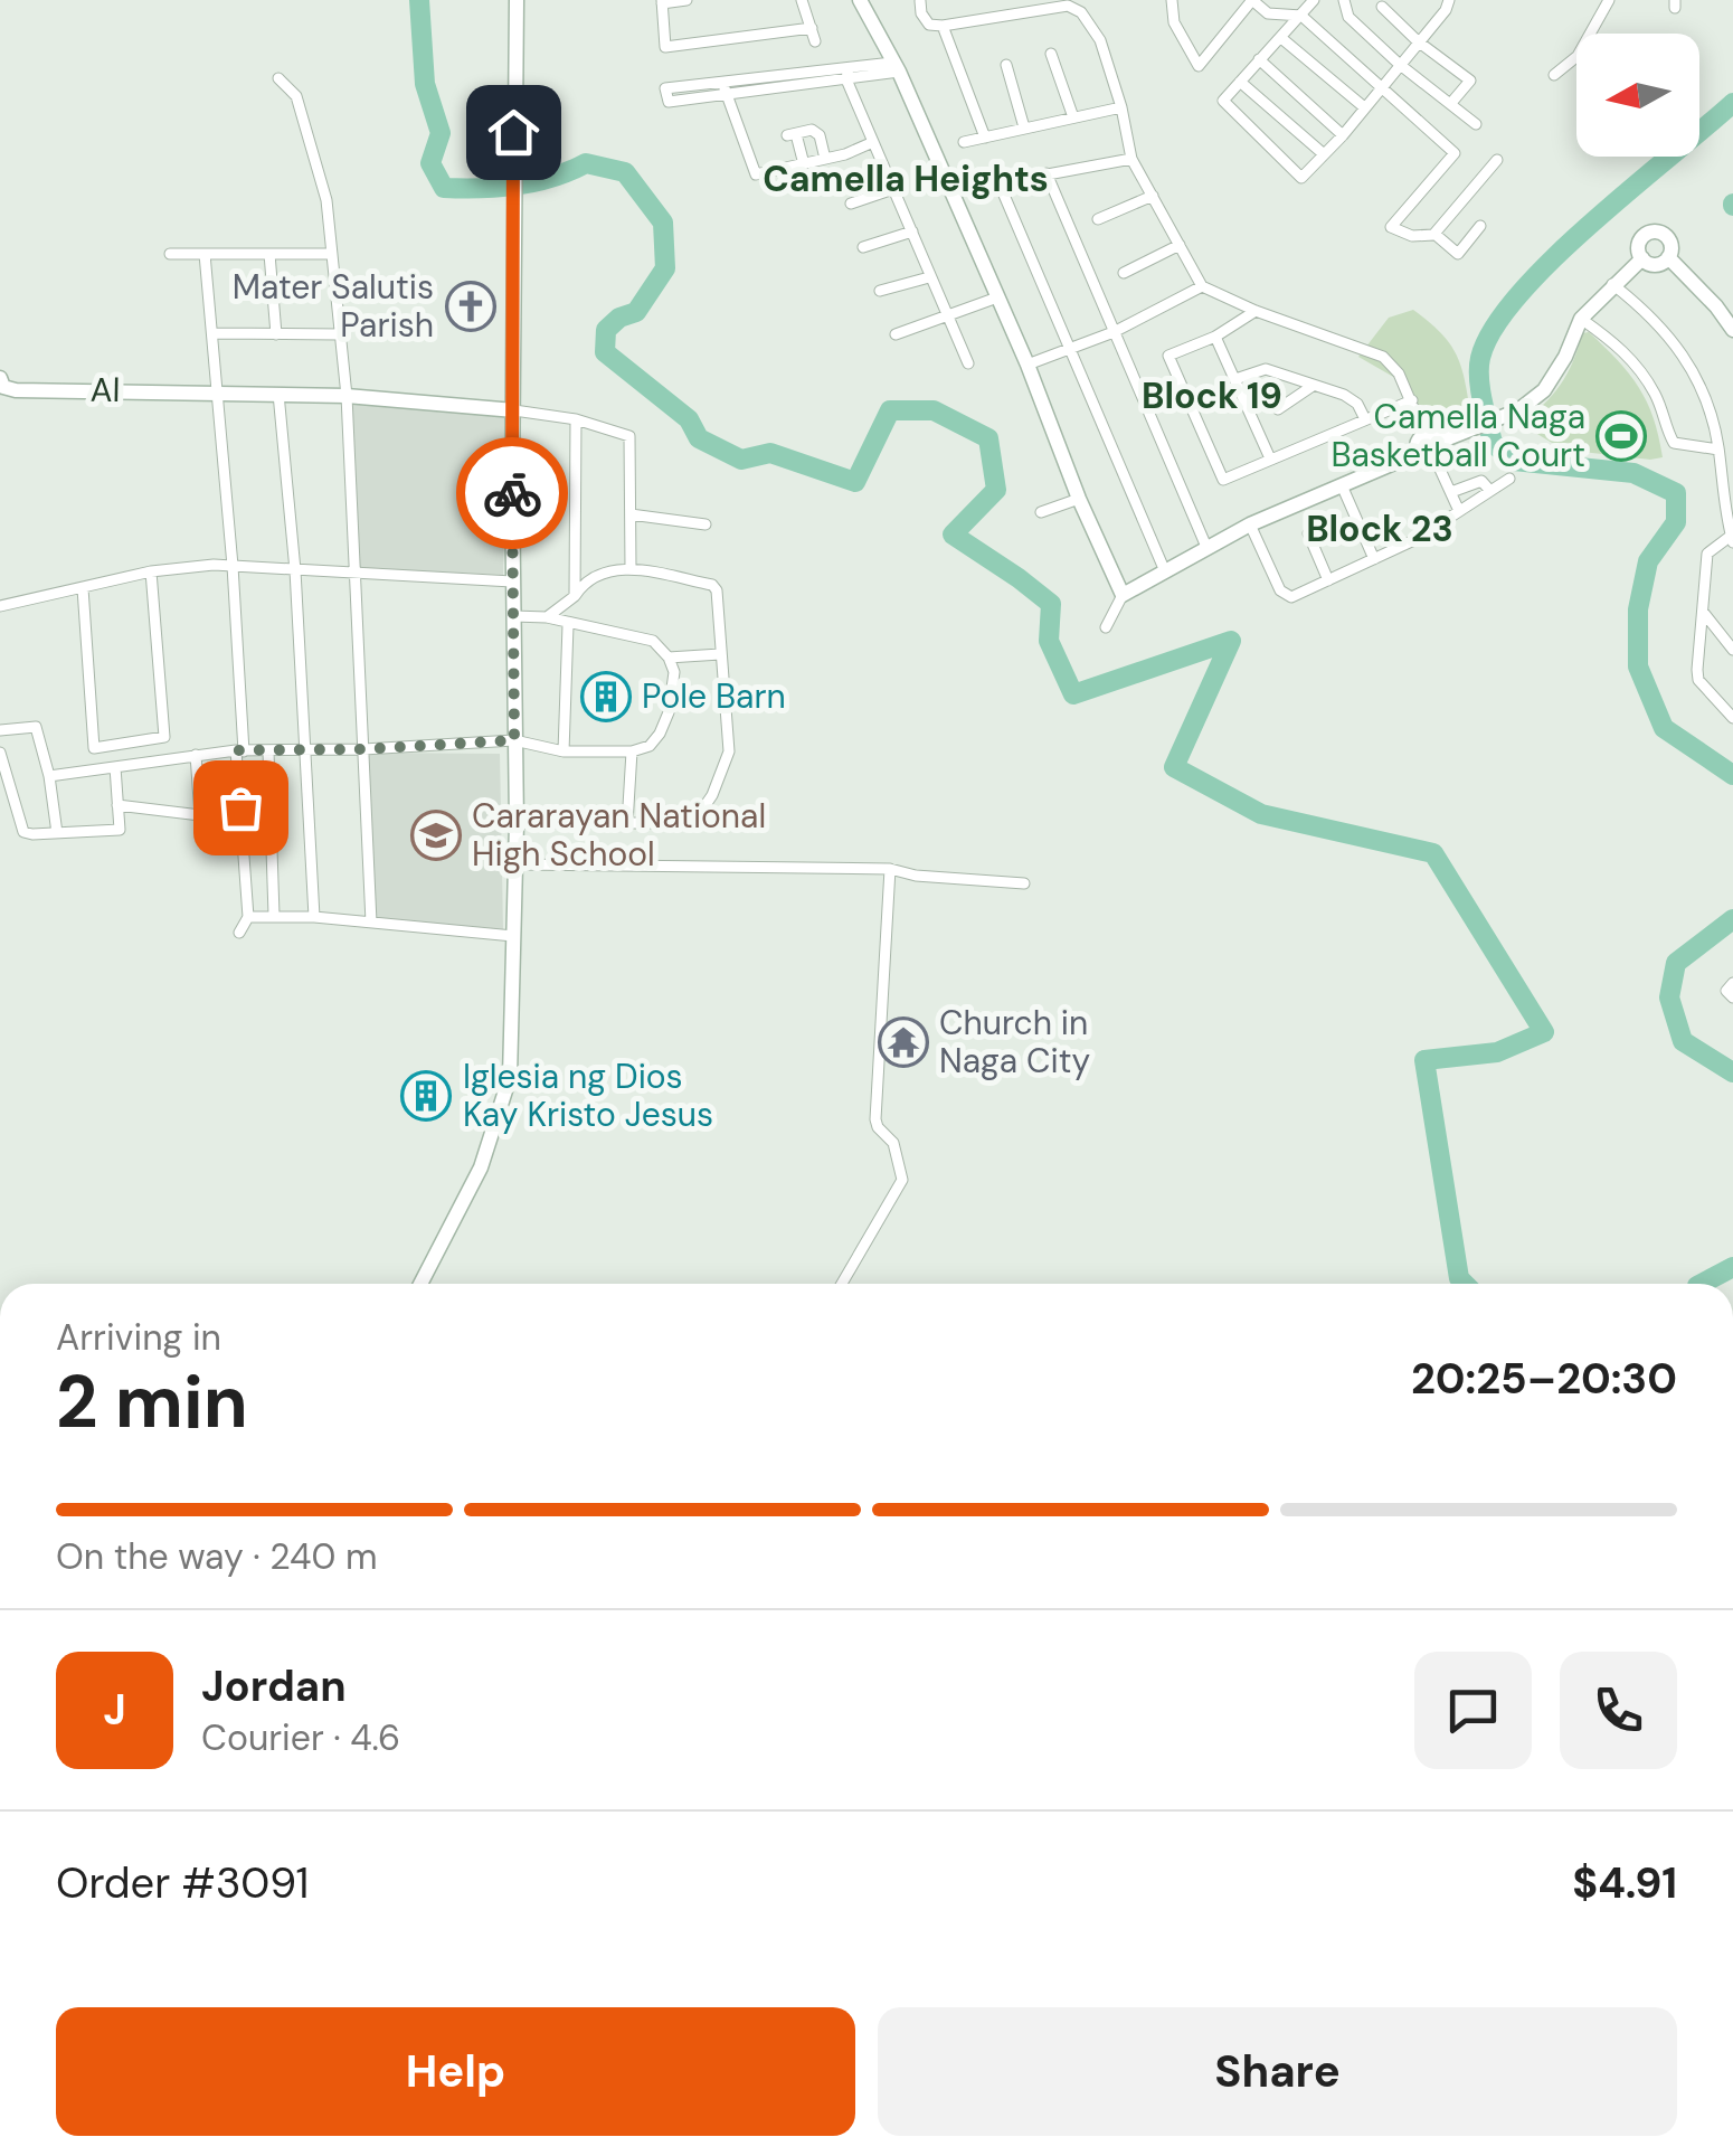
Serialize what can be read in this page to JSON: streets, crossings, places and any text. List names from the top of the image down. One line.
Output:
{"streets":{"street":["Al"]},"districts":["Camella Heights","Block 19","Block 23"],"places":{"church":["Mater Salutis Parish"],"sports":["Camella Naga Basketball Court"],"building":["Pole Barn","Iglesia ng Dios Kay Kristo Jesus"],"school or university":["Cararayan National High School"],"temple":["Church in Naga City"]},"north":"left","page":{"heading":["2 min","Arriving in","20:25–20:30"],"panel":["Jordan","Courier · 4.6","Order #3091","$4.91"],"bar":"On the way · 240 m","round":"J","buttons":["Help","Share"]}}
